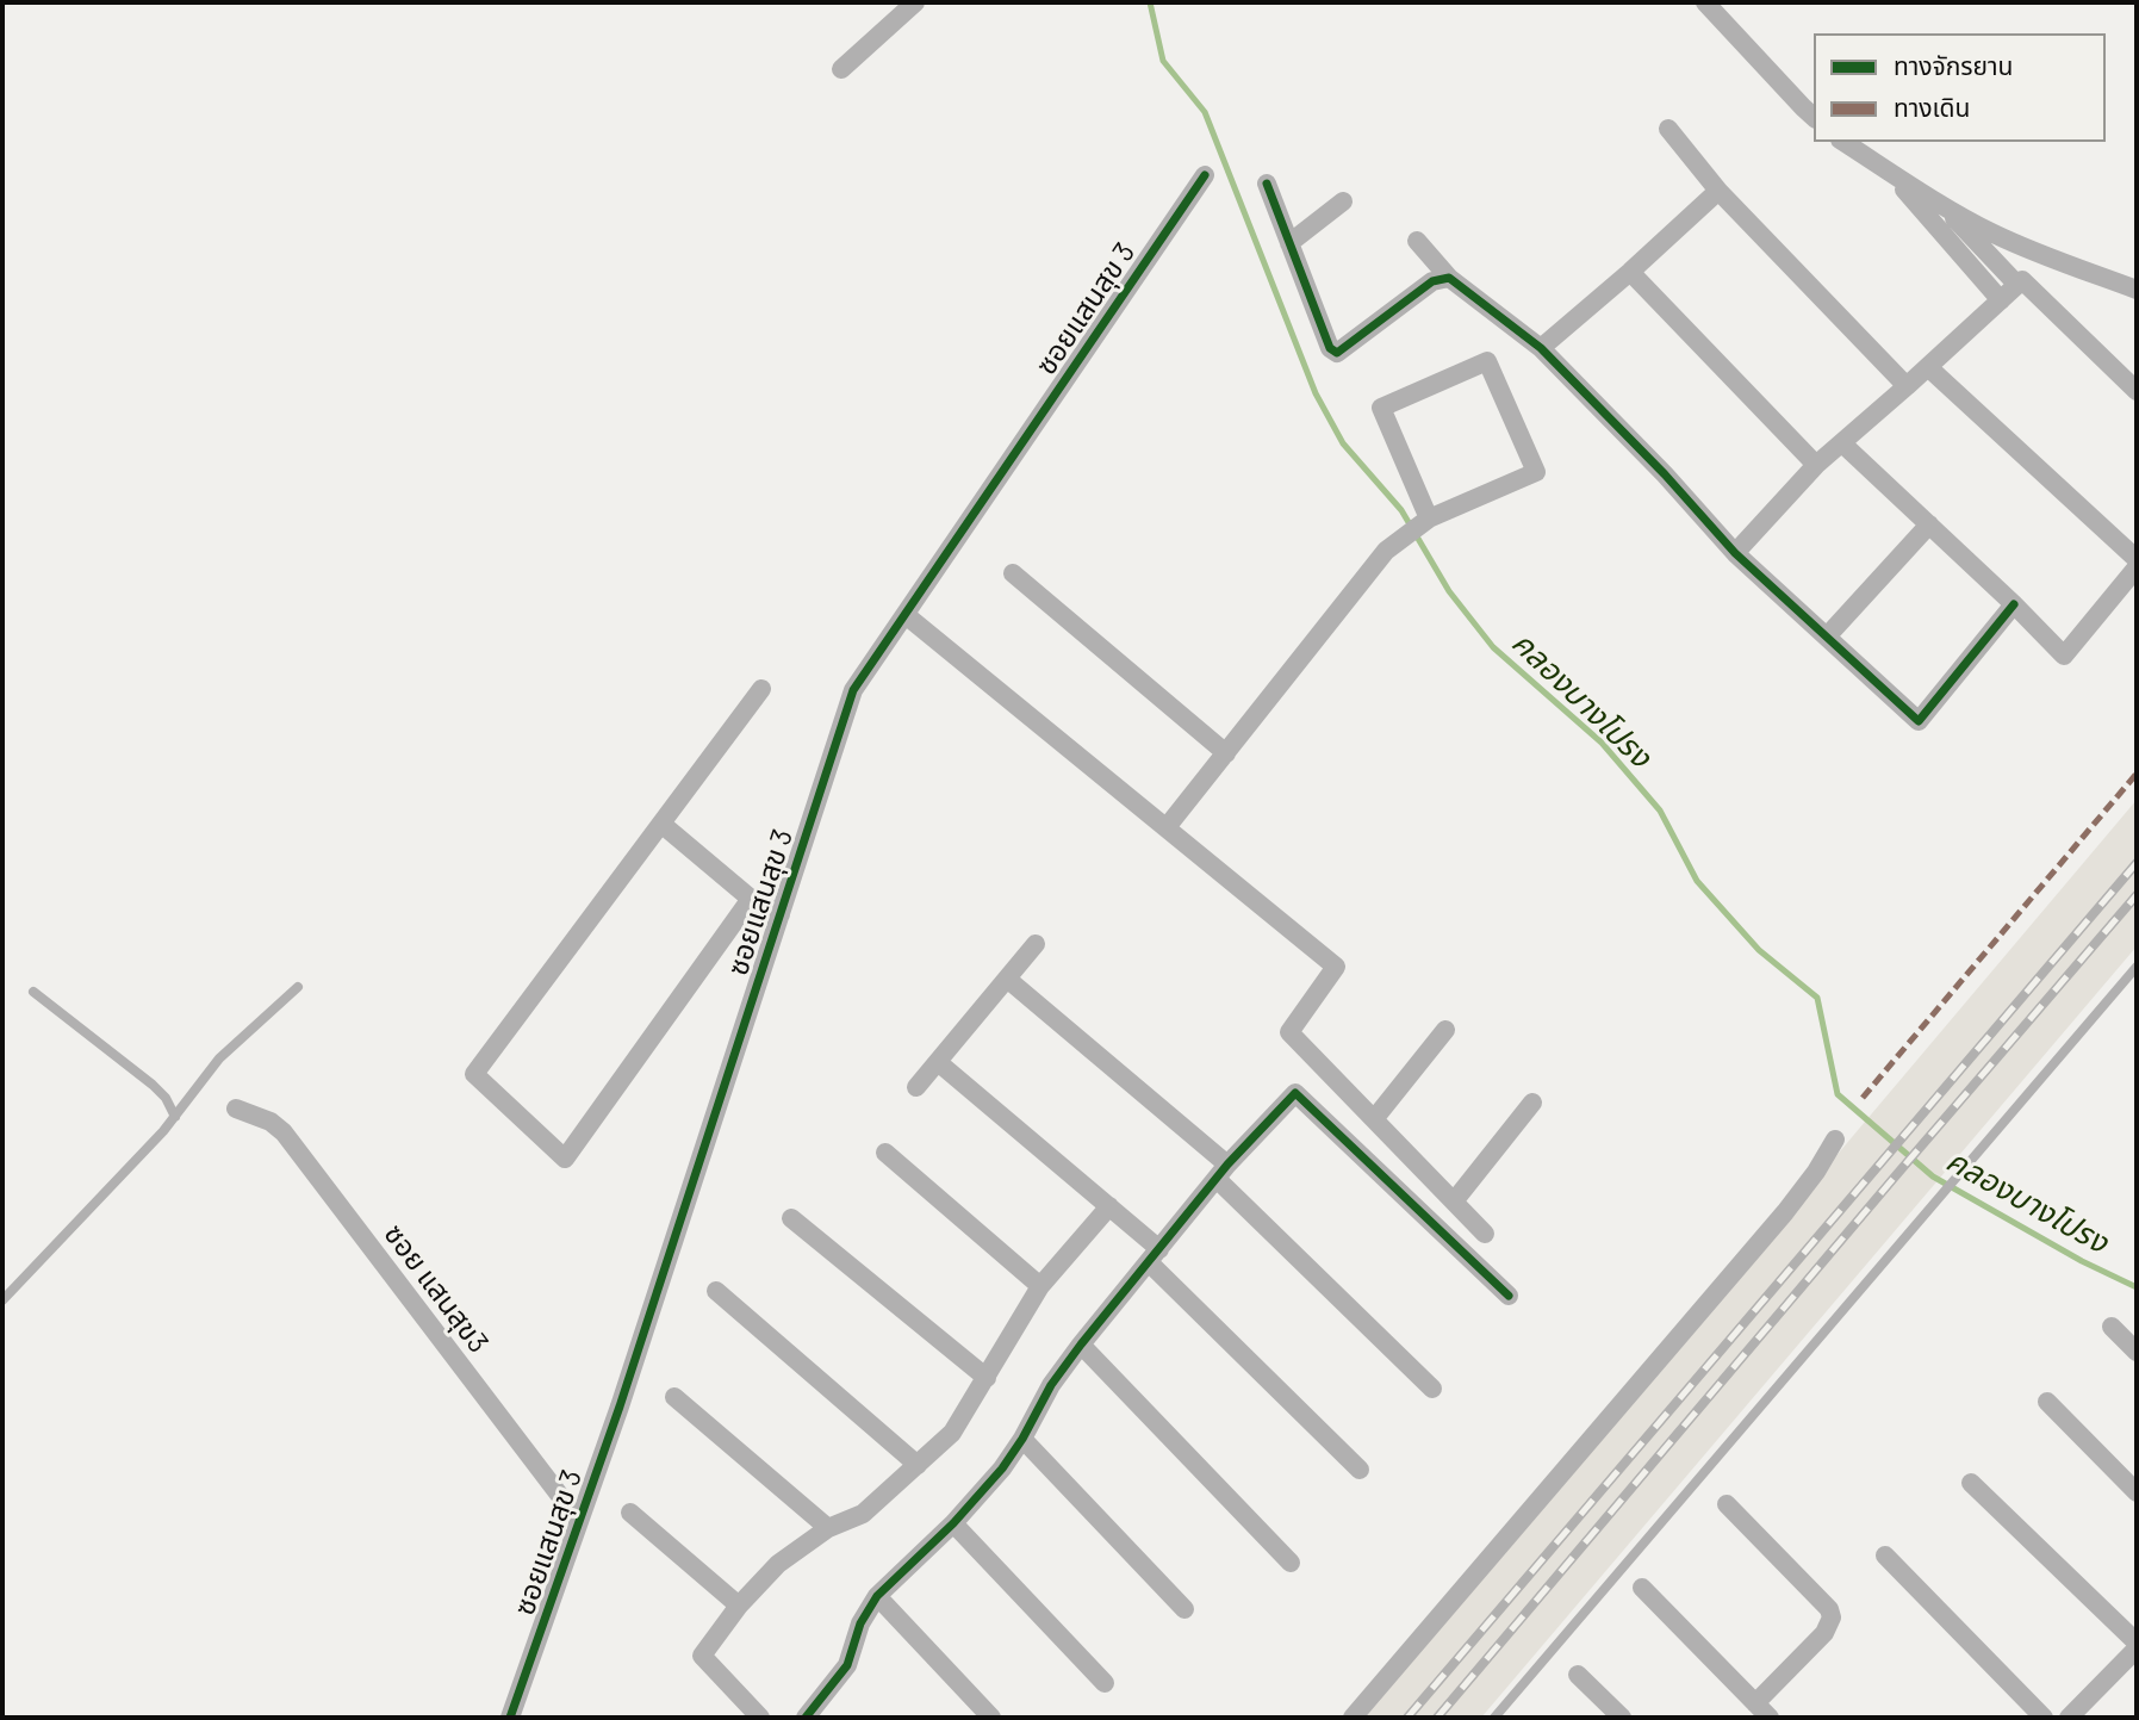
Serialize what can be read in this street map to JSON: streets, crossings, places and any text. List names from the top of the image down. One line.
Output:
{"streets":{"street":["ซอยแสนสุข 3","ซอย แสนสุข3"]},"crossings":[["ซอยแสนสุข 3","ซอย แสนสุข3"]],"water":["คลองบางโปรง"],"legend":["ทางจักรยาน","ทางเดิน"]}
